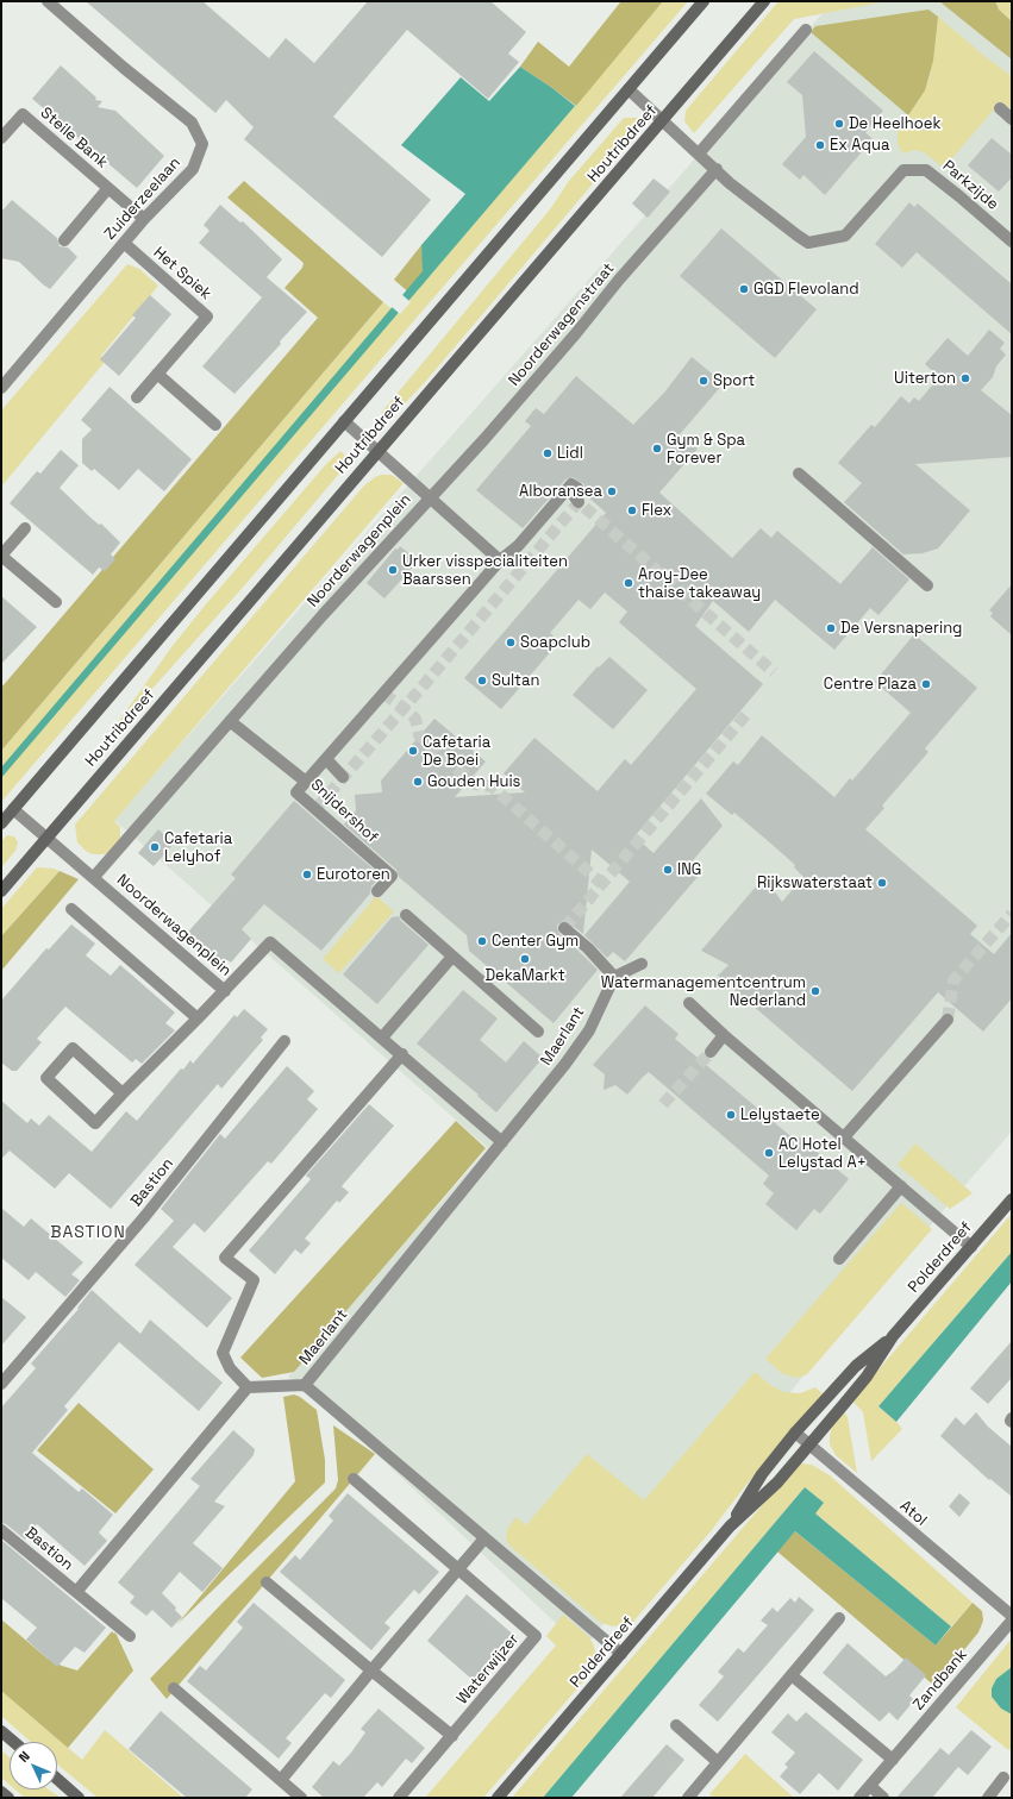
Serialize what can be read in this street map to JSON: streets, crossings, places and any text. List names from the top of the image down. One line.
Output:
{"streets":{"main road":["Houtribdreef","Polderdreef"],"street":["Steile Bank","Parkzijde","Zuiderzeelaan","Het Spiek","Noorderwagenstraat","Noorderwagenplein","Snijdershof","Maerlant","Bastion","Atol","Waterwijzer","Zandbank"]},"crossings":[["Steile Bank","Zuiderzeelaan"],["Houtribdreef","Noorderwagenplein"],["Parkzijde","Noorderwagenstraat"],["Zuiderzeelaan","Het Spiek"],["Noorderwagenstraat","Noorderwagenplein"],["Noorderwagenplein","Snijdershof"],["Maerlant","Polderdreef"],["Polderdreef","Atol"]],"districts":["BASTION"],"places":["De Heelhoek","Ex Aqua","GGD Flevoland","Uiterton","Sport","Gym & Spa Forever","Lidl","Alboransea","Flex","Urker visspecialiteiten Baarssen","Aroy-Dee thaise takeaway","De Versnapering","Soapclub","Sultan","Centre Plaza","Cafetaria De Boei","Gouden Huis","Cafetaria Lelyhof","ING","Eurotoren","Rijkswaterstaat","Center Gym","DekaMarkt","Watermanagementcentrum Nederland","Lelystaete","AC Hotel Lelystad A+"],"north":"top left"}
